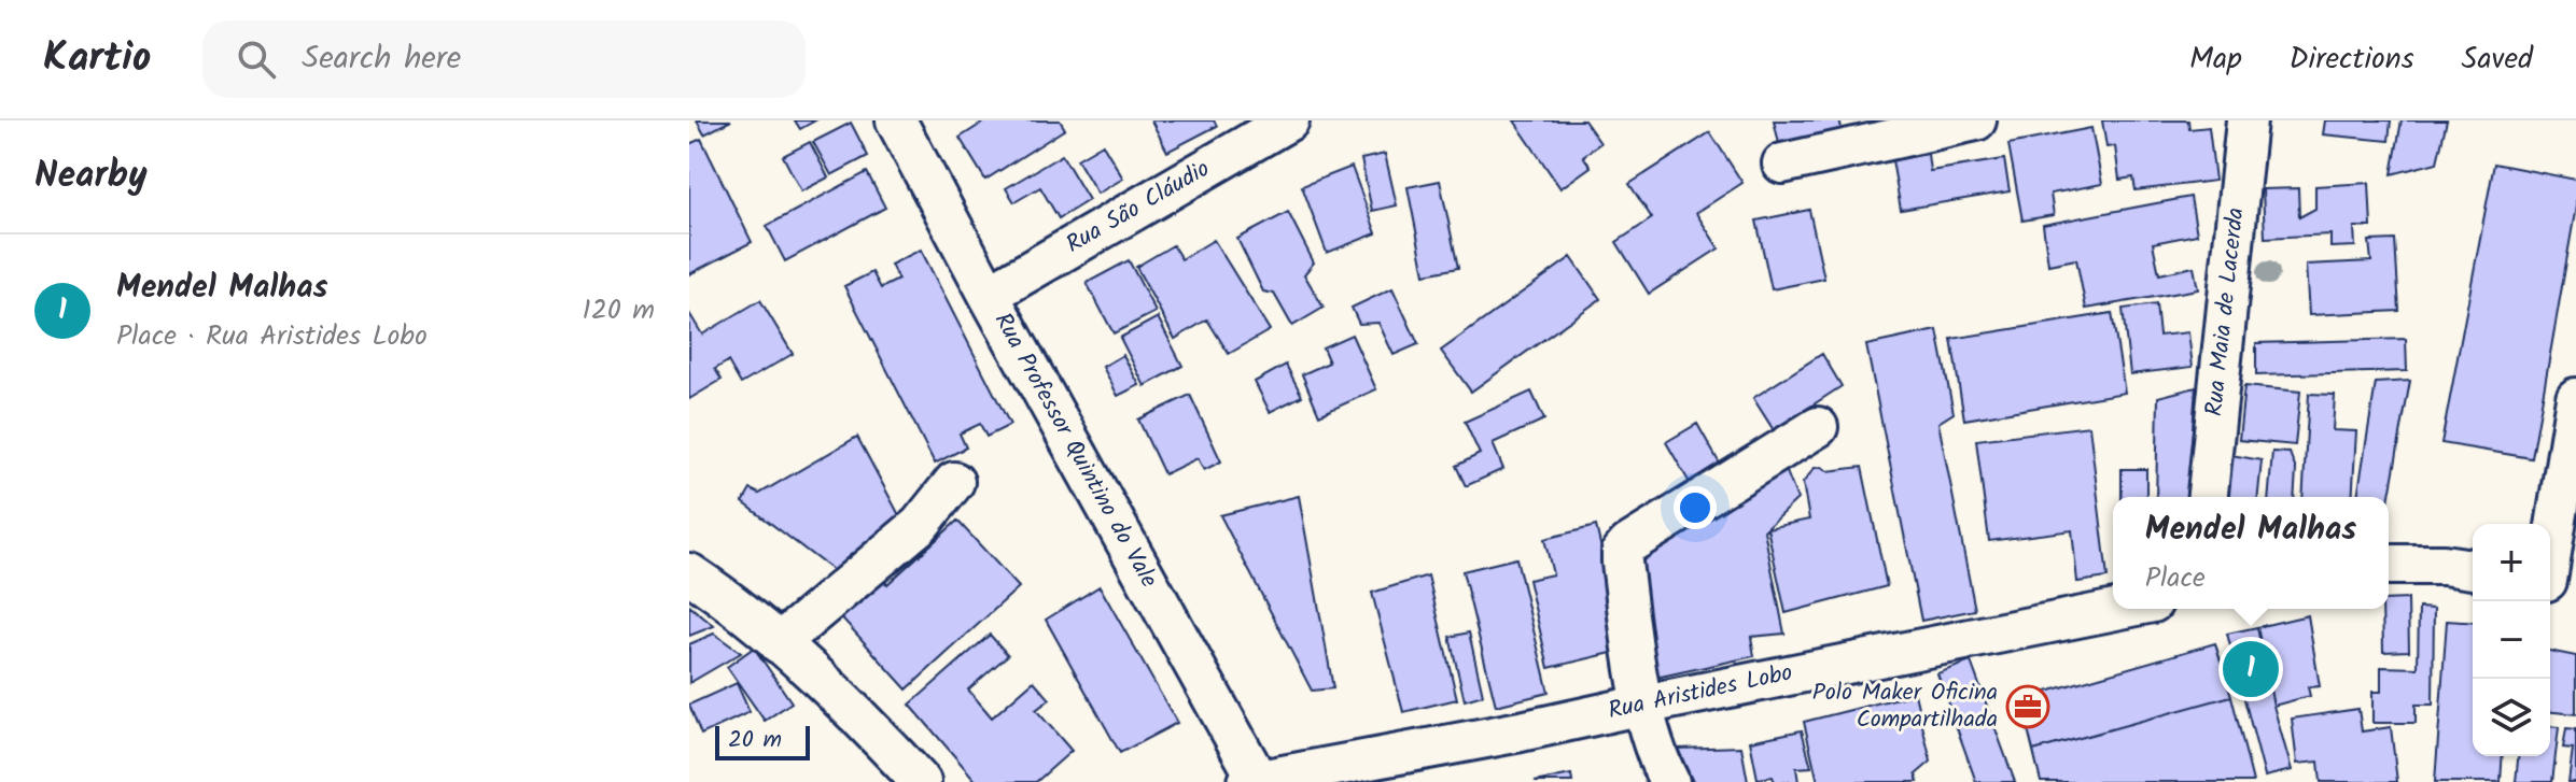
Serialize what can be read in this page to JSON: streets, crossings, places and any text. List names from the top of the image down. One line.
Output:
{"streets":{"street":["Rua São Cláudio","Rua Maia de Lacerda","Rua Professor Quintino do Vale","Rua Aristides Lobo"]},"crossings":[["Rua São Cláudio","Rua Professor Quintino do Vale"],["Rua Professor Quintino do Vale","Rua Aristides Lobo"]],"places":{"office":["Polo Maker Oficina Compartilhada"]},"scale_bar":"20 m","page":{"header":"Kartio","search":"Search here","nav":["Map","Directions","Saved"],"heading":"Nearby","list":[{"mark":"1","name":"Mendel Malhas","note":"Place · Rua Aristides Lobo","value":"120 m"}],"popup":["Mendel Malhas","Place"],"map_buttons":["+","−"],"pins":"1","scale":"20 m"}}
